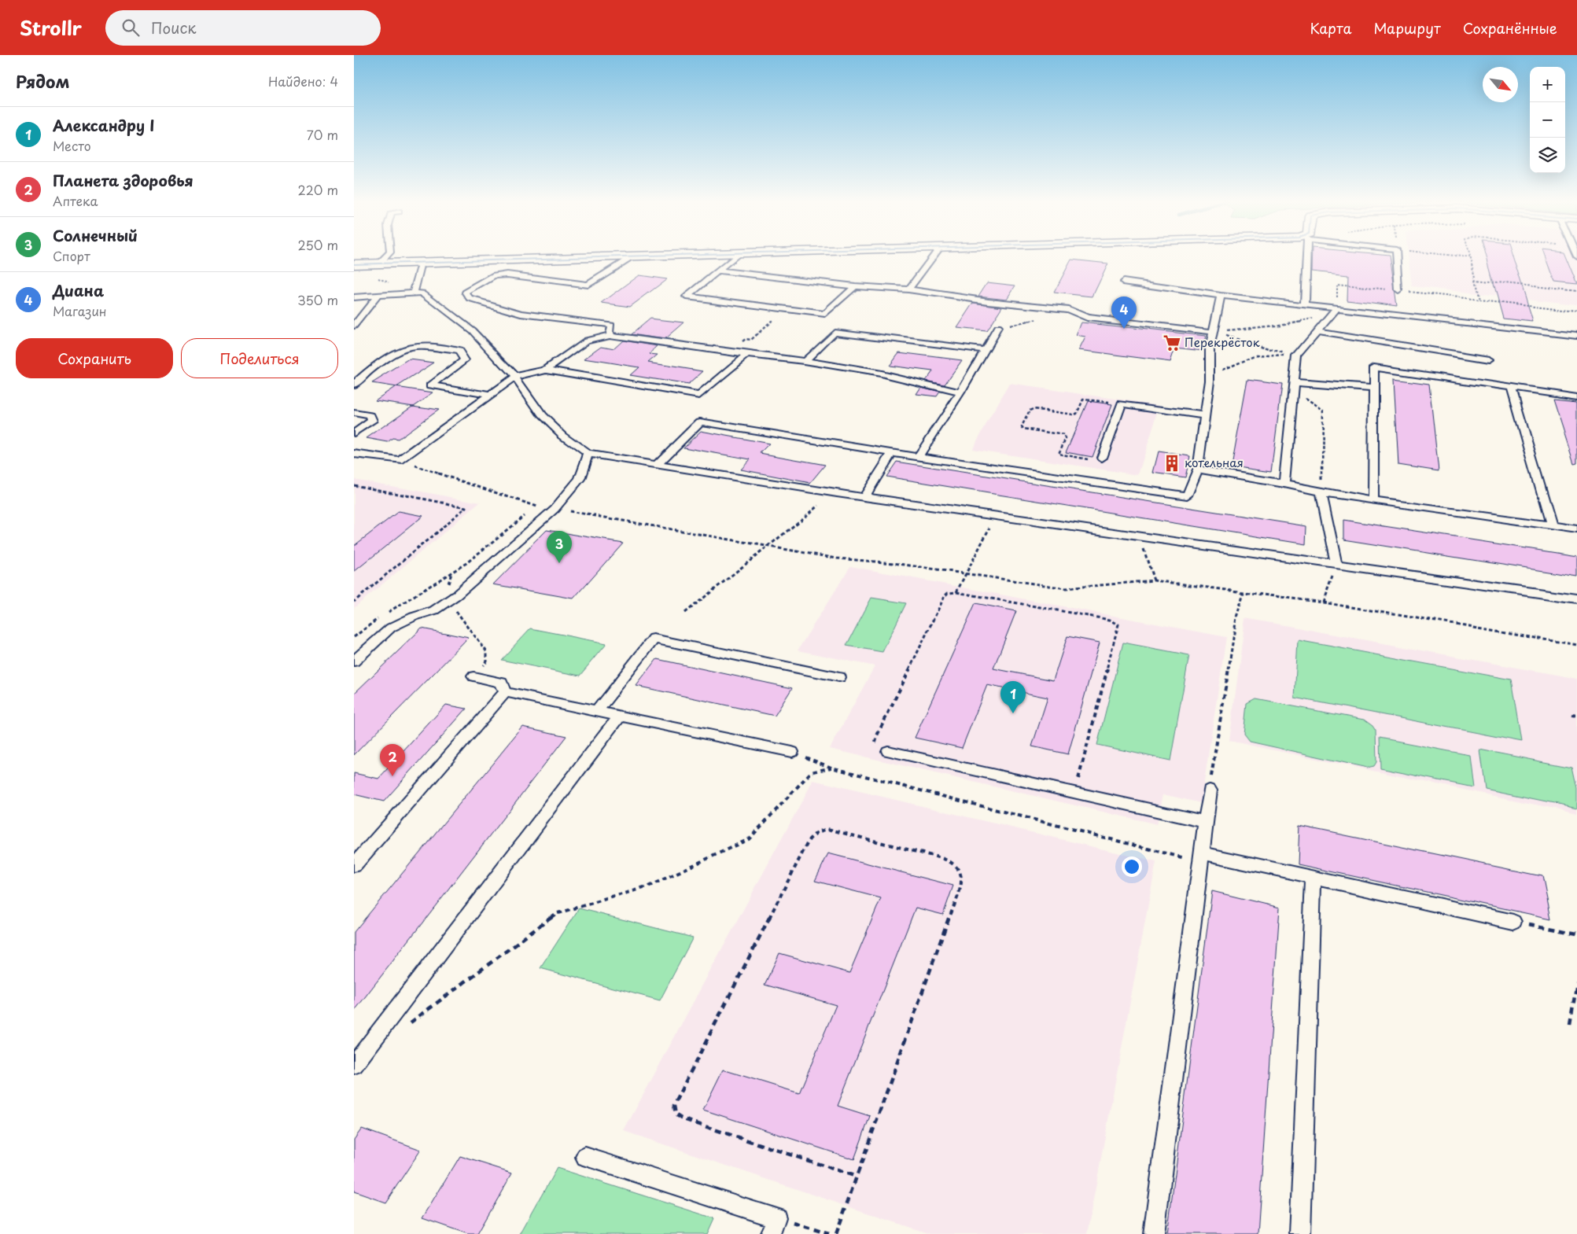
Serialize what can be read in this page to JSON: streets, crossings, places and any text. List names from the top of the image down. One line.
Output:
{"places":{"supermarket":["Перекрёсток"],"building":["котельная"]},"north":"bottom right","page":{"header":"Strollr","search":"Поиск","nav":["Карта","Маршрут","Сохранённые"],"heading":["Рядом","Найдено: 4"],"map_buttons":["+","−"],"list":[{"mark":"1","name":"Александру I","note":"Место","value":"70 m"},{"mark":"2","name":"Планета здоровья","note":"Аптека","value":"220 m"},{"mark":"3","name":"Солнечный","note":"Спорт","value":"250 m"},{"mark":"4","name":"Диана","note":"Магазин","value":"350 m"}],"pins":["4","3","1","2"],"buttons":["Сохранить","Поделиться"]}}
